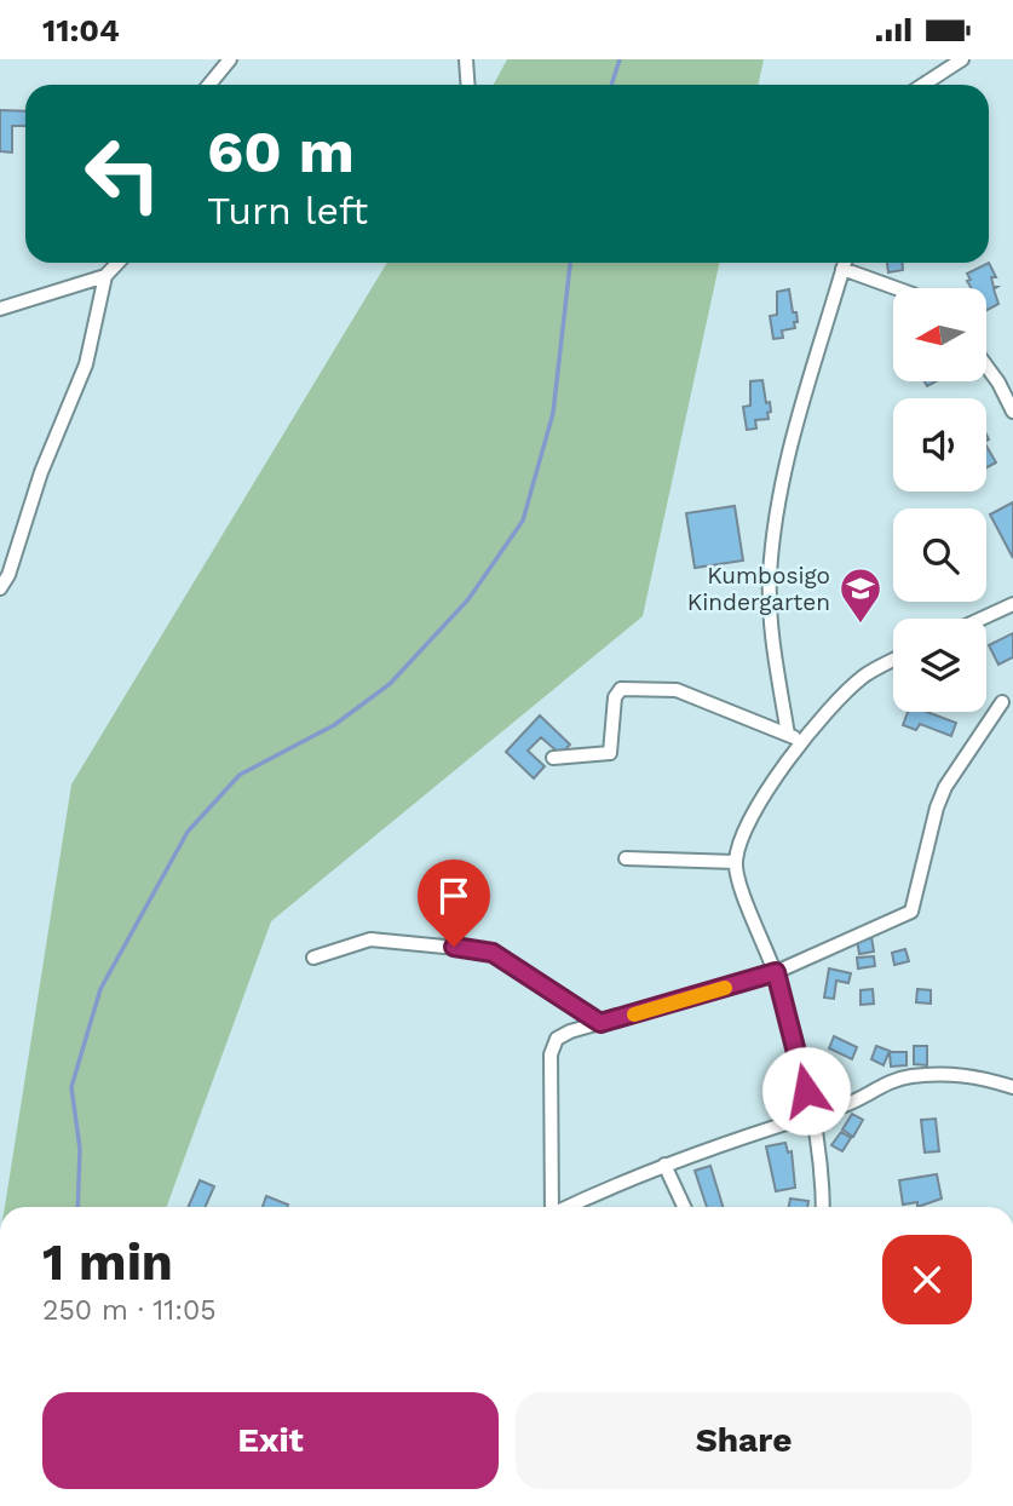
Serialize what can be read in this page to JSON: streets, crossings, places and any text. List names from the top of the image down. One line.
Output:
{"places":{"school or university":["Kumbosigo Kindergarten"]},"north":"left","page":{"status":"11:04","turn":["60 m","Turn left"],"heading":["1 min","250 m · 11:05"],"buttons":["Exit","Share"]}}
